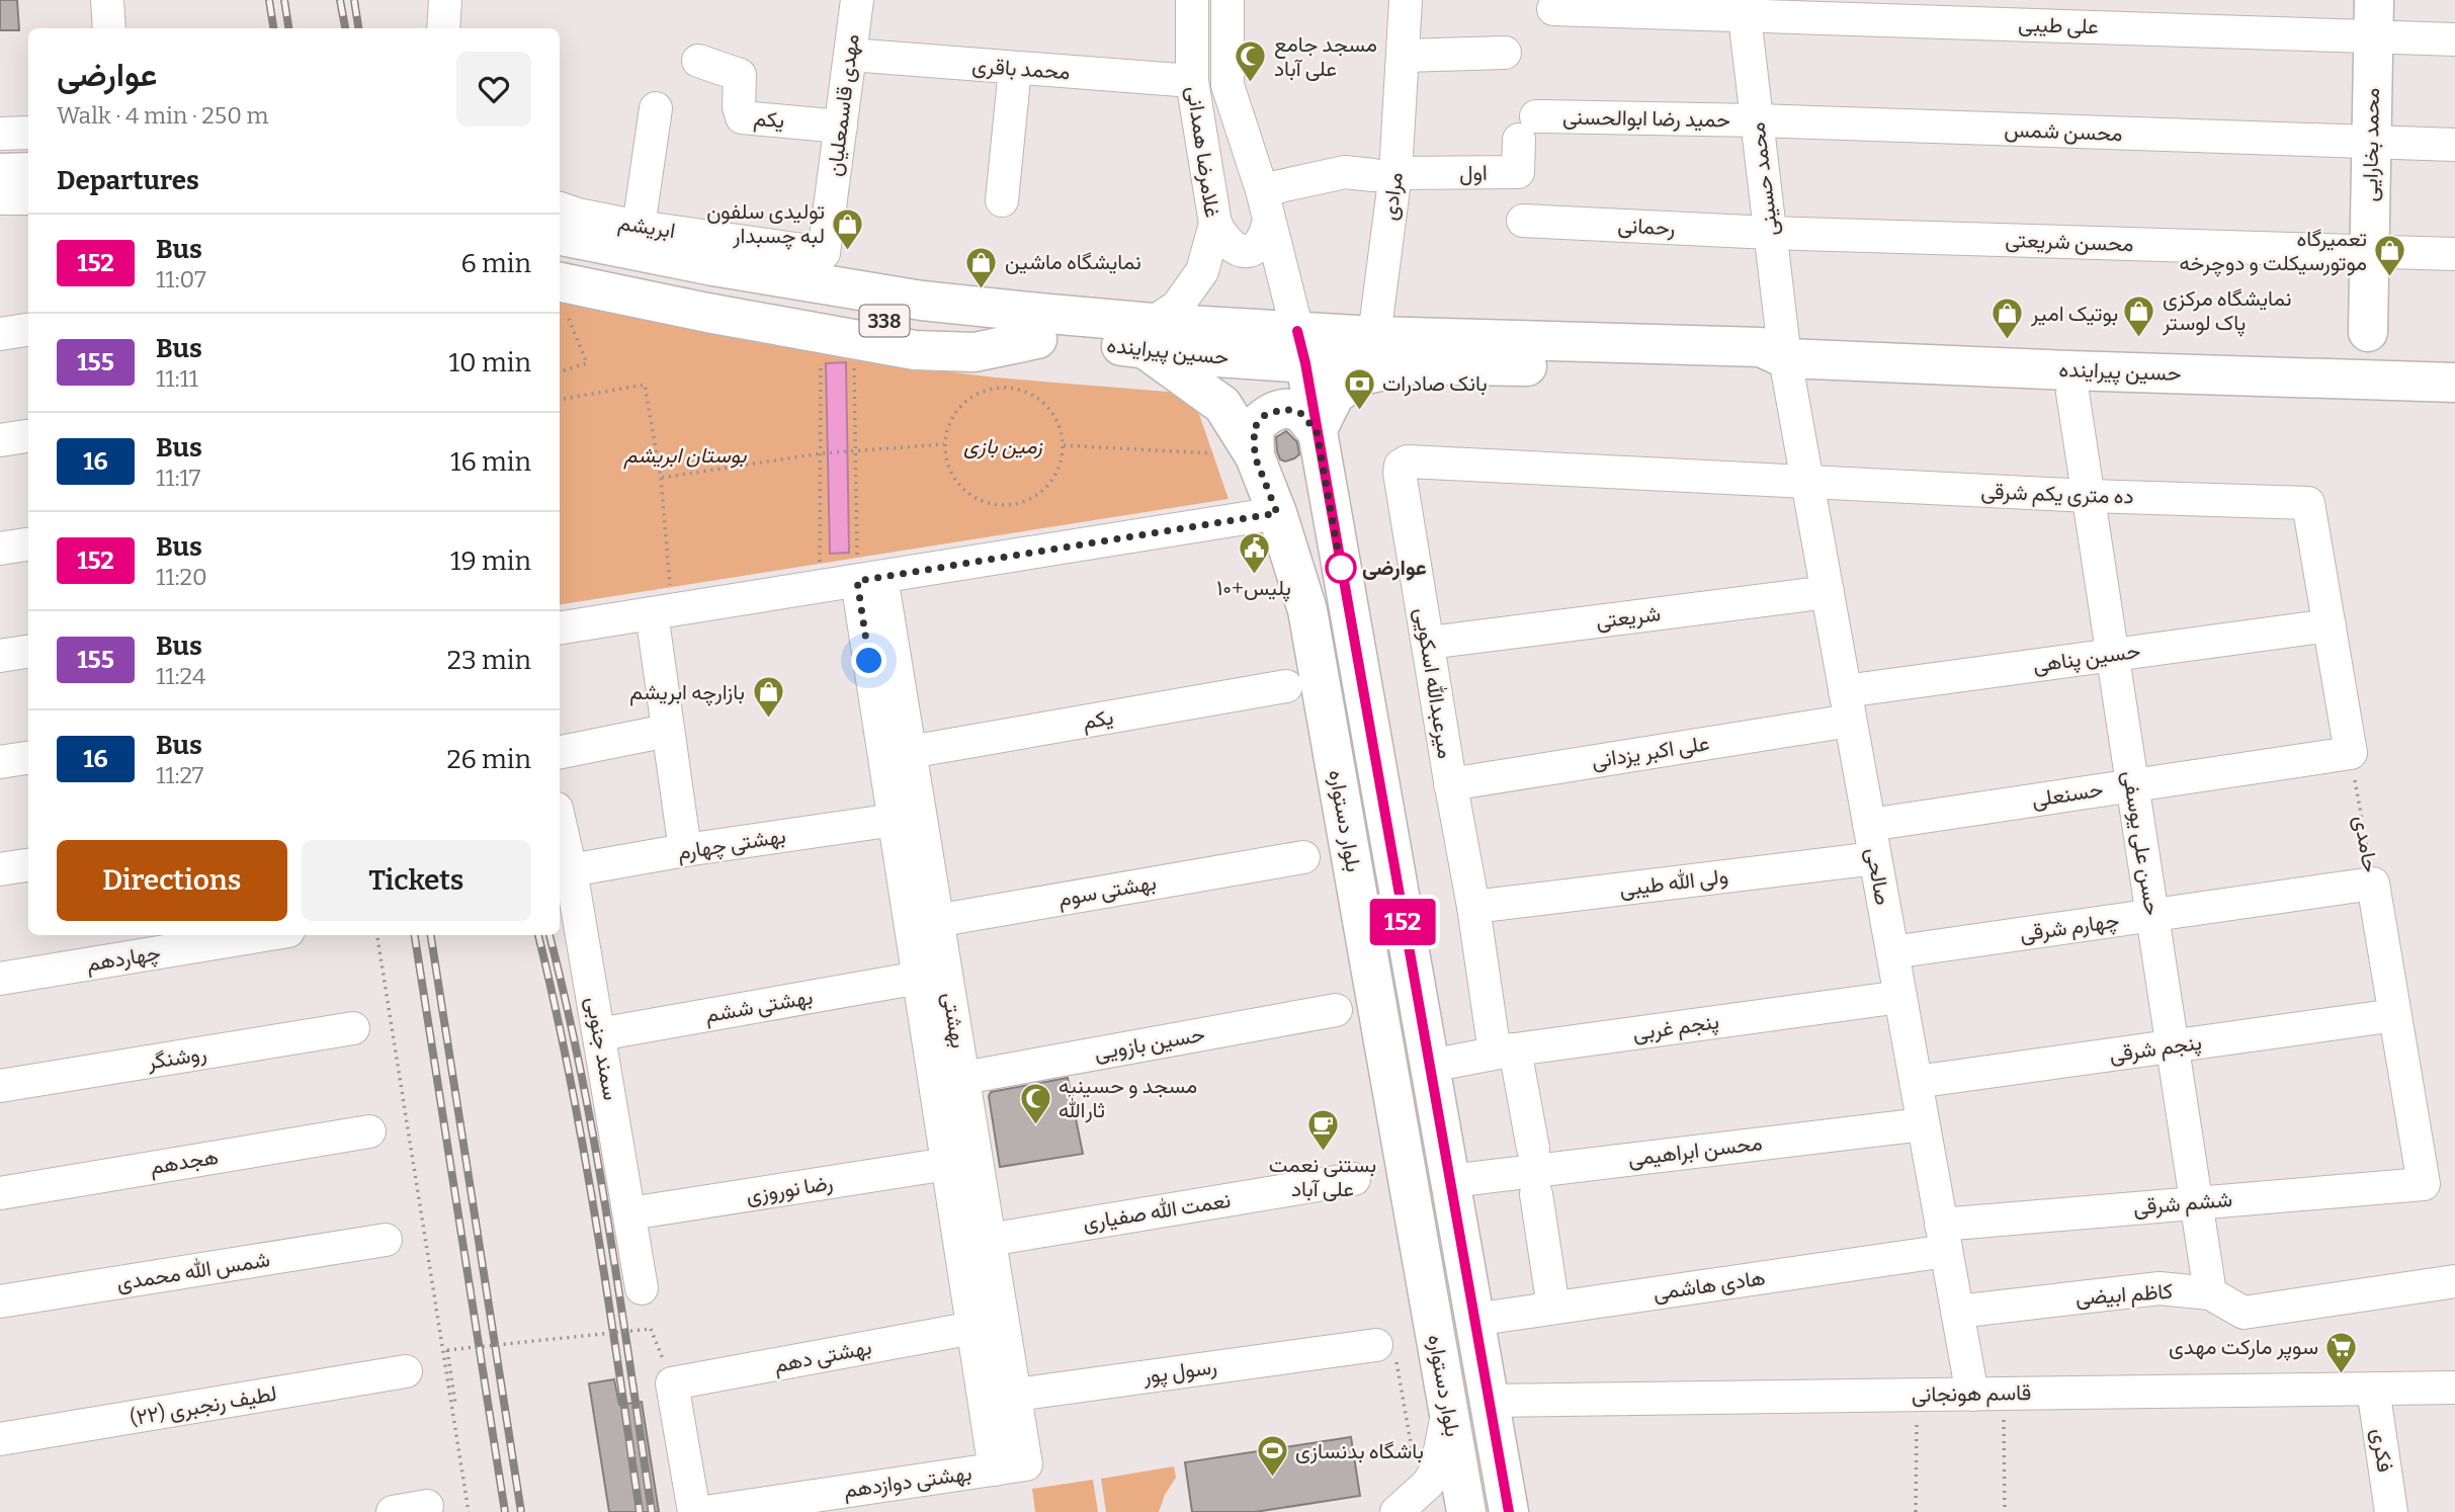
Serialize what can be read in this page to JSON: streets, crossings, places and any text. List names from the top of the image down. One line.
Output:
{"streets":{"main road":["محمد بخارایی","338","حسین پیراینده","بلوار دستواره"],"street":["علی طیبی","محمد باقری","مهدی قاسمعلیان","حمید رضا ابوالحسنی","یکم","محسن شمس","غلامرضا همدانی","اول","محمد حسینی","مرادی","ابریشم","رحمانی","محسن شریعتی","ده متری یکم شرقی","شریعتی","حسین پناهی","میرعبدالله اسکویی","علی اکبر یزدانی","حسنعلی","حسن علی یوسفی","بهشتی چهارم","حامدی","صالحی","ولی الله طیبی","بهشتی سوم","چهارم شرقی","چهاردهم","بهشتی ششم","بهشتی","پنجم غربی","حسین بازویی","سمند جنوبی","پنجم شرقی","روشنگر","محسن ابراهیمی","هجدهم","رضا نوروزی","ششم شرقی","نعمت الله صفیاری","شمس الله محمدی","هادی هاشمی","کاظم ابیضی","بهشتی دهم","رسول پور","قاسم هونجانی","لطیف رنجبری (۲۲)","فکری","بهشتی دوازدهم"]},"crossings":[["علی طیبی","محمد بخارایی"],["علی طیبی","محمد حسینی"],["محمد باقری","مهدی قاسمعلیان"],["محمد باقری","غلامرضا همدانی"],["مهدی قاسمعلیان","یکم"],["مهدی قاسمعلیان","ابریشم"],["حمید رضا ابوالحسنی","محسن شمس"],["حمید رضا ابوالحسنی","اول"],["حمید رضا ابوالحسنی","محمد حسینی"],["یکم","بهشتی"],["محسن شمس","محمد بخارایی"],["محسن شمس","محمد حسینی"],["محمد بخارایی","محسن شریعتی"],["غلامرضا همدانی","حسین پیراینده"],["غلامرضا همدانی","بلوار دستواره"],["اول","مرادی"],["محمد حسینی","رحمانی"],["محمد حسینی","محسن شریعتی"],["محمد حسینی","حسین پیراینده"],["محمد حسینی","صالحی"],["مرادی","حسین پیراینده"],["رحمانی","محسن شریعتی"],["حسین پیراینده","بلوار دستواره"],["حسین پیراینده","صالحی"],["ده متری یکم شرقی","حسین پناهی"],["ده متری یکم شرقی","میرعبدالله اسکویی"],["ده متری یکم شرقی","حسن علی یوسفی"],["ده متری یکم شرقی","صالحی"],["شریعتی","میرعبدالله اسکویی"],["شریعتی","صالحی"],["حسین پناهی","علی اکبر یزدانی"],["حسین پناهی","حسن علی یوسفی"],["حسین پناهی","صالحی"],["میرعبدالله اسکویی","علی اکبر یزدانی"],["میرعبدالله اسکویی","صالحی"],["میرعبدالله اسکویی","ولی الله طیبی"],["میرعبدالله اسکویی","پنجم غربی"],["علی اکبر یزدانی","صالحی"],["حسنعلی","حسن علی یوسفی"],["حسنعلی","حامدی"],["حسنعلی","صالحی"],["بلوار دستواره","هادی هاشمی"],["بلوار دستواره","قاسم هونجانی"],["حسن علی یوسفی","چهارم شرقی"],["حسن علی یوسفی","پنجم شرقی"],["حسن علی یوسفی","ششم شرقی"],["حسن علی یوسفی","کاظم ابیضی"],["بهشتی چهارم","سمند جنوبی"],["حامدی","چهارم شرقی"],["حامدی","پنجم شرقی"],["حامدی","ششم شرقی"],["صالحی","ولی الله طیبی"],["صالحی","چهارم شرقی"],["صالحی","پنجم غربی"],["صالحی","پنجم شرقی"],["صالحی","محسن ابراهیمی"],["صالحی","ششم شرقی"],["صالحی","هادی هاشمی"],["صالحی","کاظم ابیضی"],["صالحی","قاسم هونجانی"],["بهشتی سوم","بهشتی"],["بهشتی ششم","سمند جنوبی"],["بهشتی","حسین بازویی"],["بهشتی","نعمت الله صفیاری"],["بهشتی","رسول پور"],["بهشتی","بهشتی دوازدهم"],["سمند جنوبی","رضا نوروزی"],["ششم شرقی","هادی هاشمی"],["قاسم هونجانی","فکری"]],"parks":["زمین بازی","بوستان ابریشم"],"places":{"mosque":["مسجد جامع علی آباد","مسجد و حسینیه ثارالله"],"shop":["تولیدی سلفون لبه‌ چسبدار","تعمیرگاه موتورسیکلت و دوچرخه","نمایشگاه ماشین","نمایشگاه مرکزی پاک لوستر","بوتیک امیر","بازارچه ابریشم"],"bank":["بانک صادرات"],"other":["عوارضی"],"public building":["پلیس+۱۰"],"cafe":["بستنی نعمت علی آباد"],"supermarket":["سوپر مارکت مهدی"],"sports":["باشگاه بدنسازی"]},"lines":["bus line 152"],"page":{"on_map":"152","heading":[["عوارضی","Walk · 4 min · 250 m"],"Departures"],"list":[{"mark":"152","name":"Bus","note":"11:07","value":"6 min"},{"mark":"155","name":"Bus","note":"11:11","value":"10 min"},{"mark":"16","name":"Bus","note":"11:17","value":"16 min"},{"mark":"152","name":"Bus","note":"11:20","value":"19 min"},{"mark":"155","name":"Bus","note":"11:24","value":"23 min"},{"mark":"16","name":"Bus","note":"11:27","value":"26 min"}],"buttons":["Directions","Tickets"]}}
